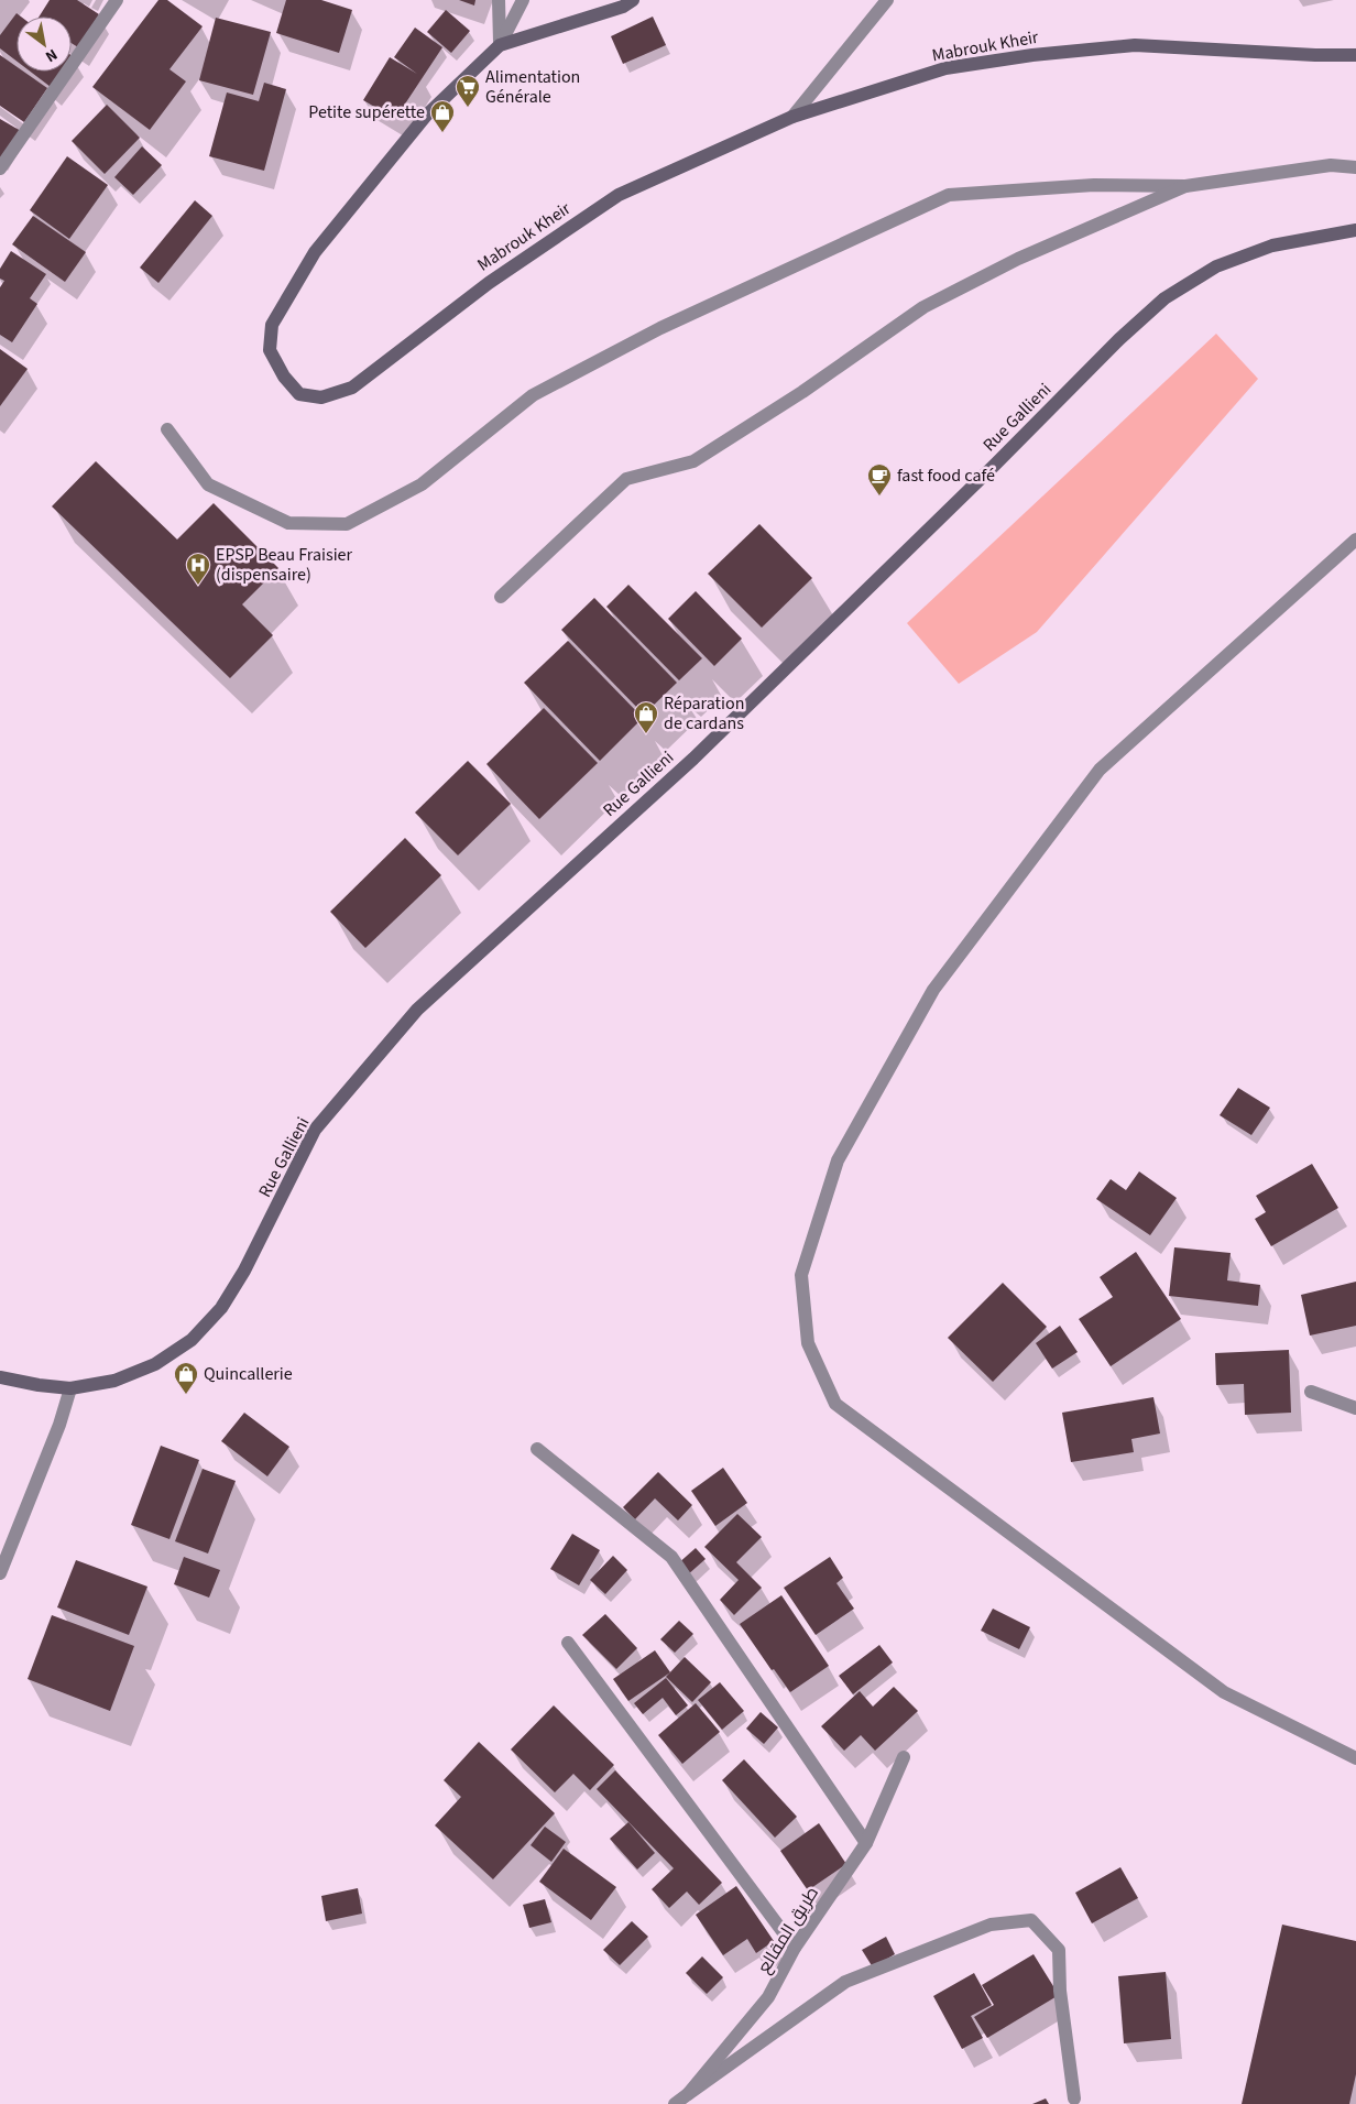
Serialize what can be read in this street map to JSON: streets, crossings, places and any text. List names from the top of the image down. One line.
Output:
{"streets":{"street":["Mabrouk Kheir","Rue Gallieni","طريق المقالع"]},"places":{"supermarket":["Alimentation Générale"],"shop":["Petite supérette","Réparation de cardans","Quincallerie"],"cafe":["fast food café"],"hospital":["EPSP Beau Fraisier (dispensaire)"]},"north":"bottom right"}
